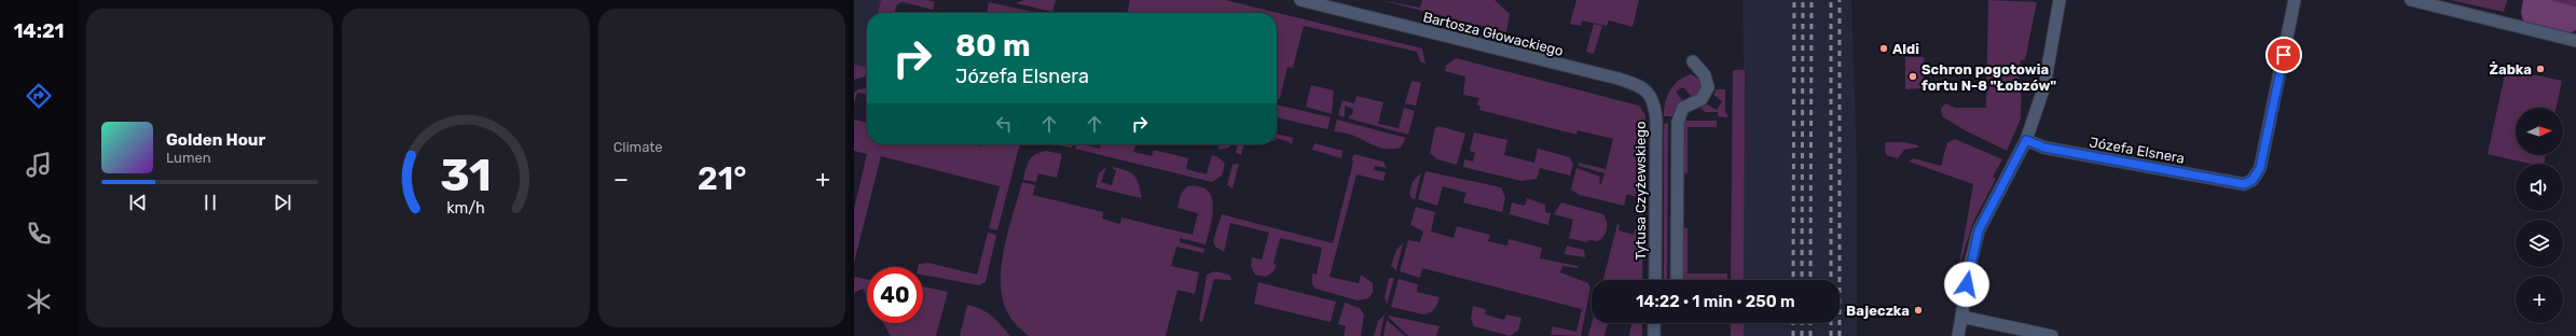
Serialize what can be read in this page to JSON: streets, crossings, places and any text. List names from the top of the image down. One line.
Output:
{"streets":{"street":["Bartosza Głowackiego","Józefa Elsnera","Tytusa Czyżewskiego"]},"crossings":[["Bartosza Głowackiego","Tytusa Czyżewskiego"]],"places":["Aldi","Żabka","Schron pogotowia fortu N-8 \"Łobzów\"","Bajeczka"],"north":"right","page":{"tabs":"14:21","tile":"Climate","turn":["80 m","Józefa Elsnera"],"map_buttons":"+","song":["Golden Hour","Lumen"],"heat":["−","21°","+"],"limit":"40","trip":"14:22 · 1 min · 250 m","gauge":["31","km/h"]}}
